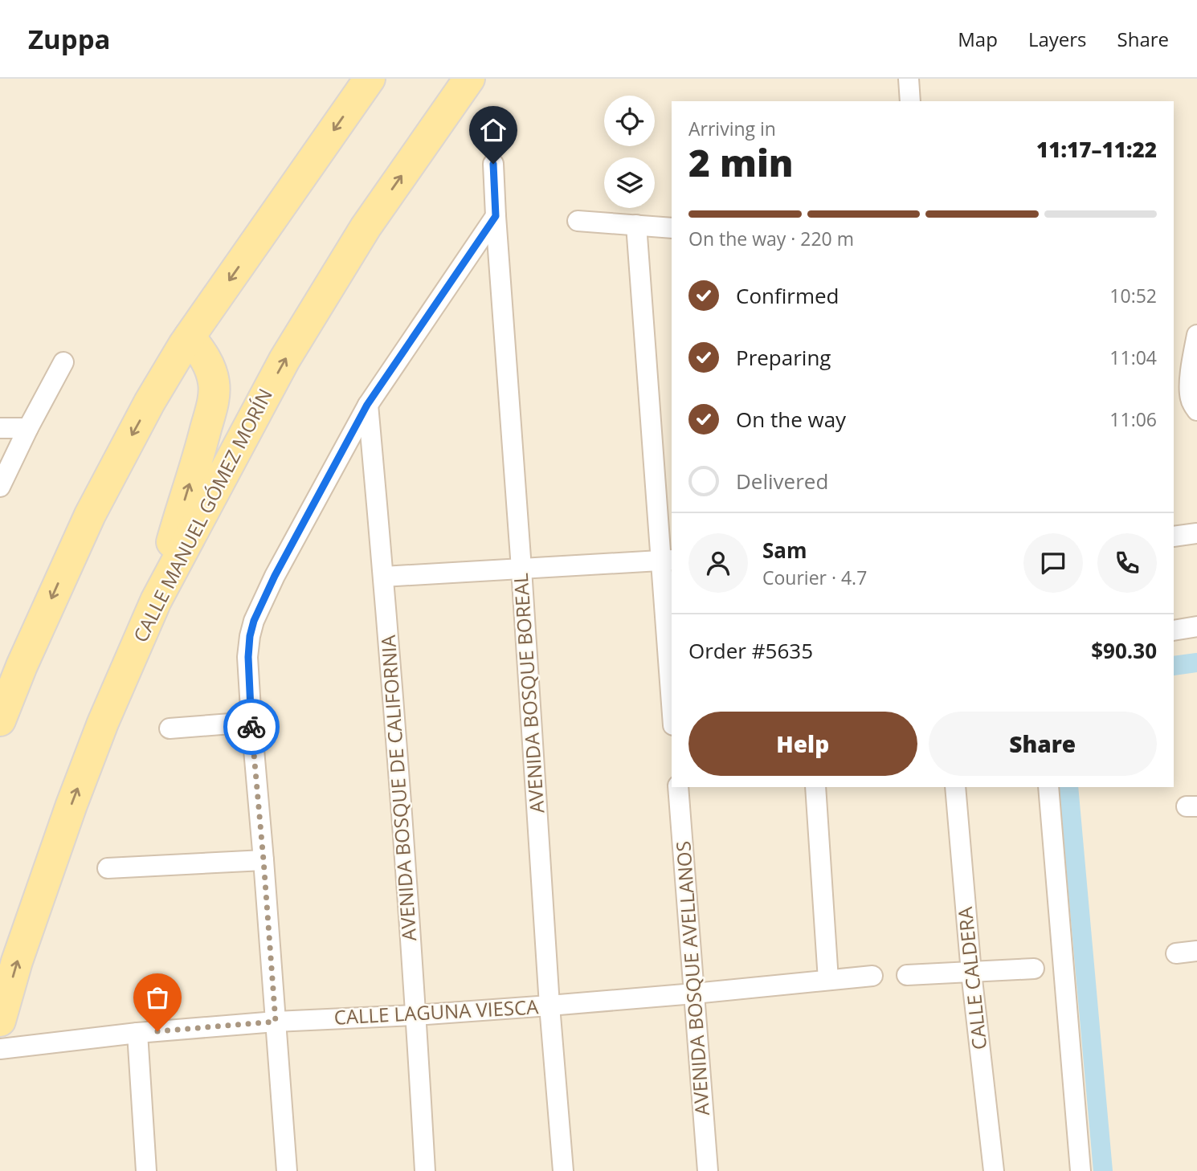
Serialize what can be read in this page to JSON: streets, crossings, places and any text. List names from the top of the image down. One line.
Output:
{"streets":{"main road":["CALLE MANUEL GÓMEZ MORÍN"],"street":["AVENIDA BOSQUE BOREAL","AVENIDA BOSQUE DE CALIFORNIA","AVENIDA BOSQUE AVELLANOS","CALLE CALDERA","CALLE LAGUNA VIESCA"]},"crossings":[["AVENIDA BOSQUE BOREAL","CALLE LAGUNA VIESCA"],["AVENIDA BOSQUE DE CALIFORNIA","CALLE LAGUNA VIESCA"],["AVENIDA BOSQUE AVELLANOS","CALLE LAGUNA VIESCA"]],"page":{"header":"Zuppa","nav":["Map","Layers","Share"],"heading":["2 min","Arriving in","11:17–11:22"],"panel":["Sam","Courier · 4.7","Order #5635","$90.30"],"bar":"On the way · 220 m","list":[["Confirmed","10:52"],["Preparing","11:04"],["On the way","11:06"],"Delivered"],"buttons":["Help","Share"]}}
